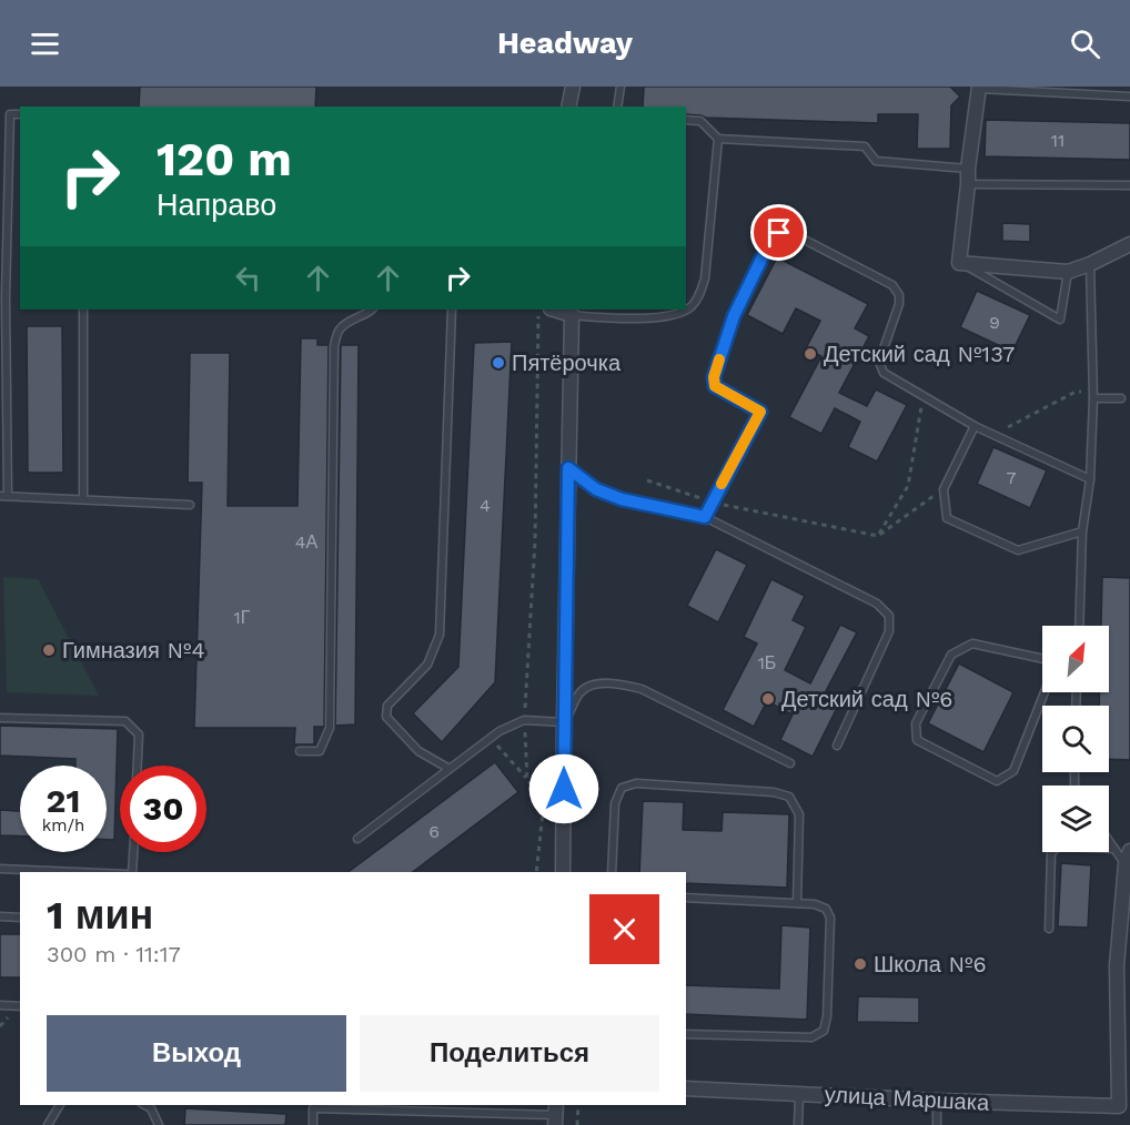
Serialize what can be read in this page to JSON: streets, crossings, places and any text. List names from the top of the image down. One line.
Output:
{"streets":{"street":["улица Маршака"]},"places":["Детский сад №137","Пятёрочка","Гимназия №4","Детский сад №6","Школа №6"],"house_numbers":["11","9","7","4","4А","1Г","1Б","6"],"north":"top right","page":{"header":"Headway","turn":["120 m","Направо"],"speed":"21 km/h","limit":"30","heading":["1 мин","300 m · 11:17"],"buttons":["Выход","Поделиться"]}}
